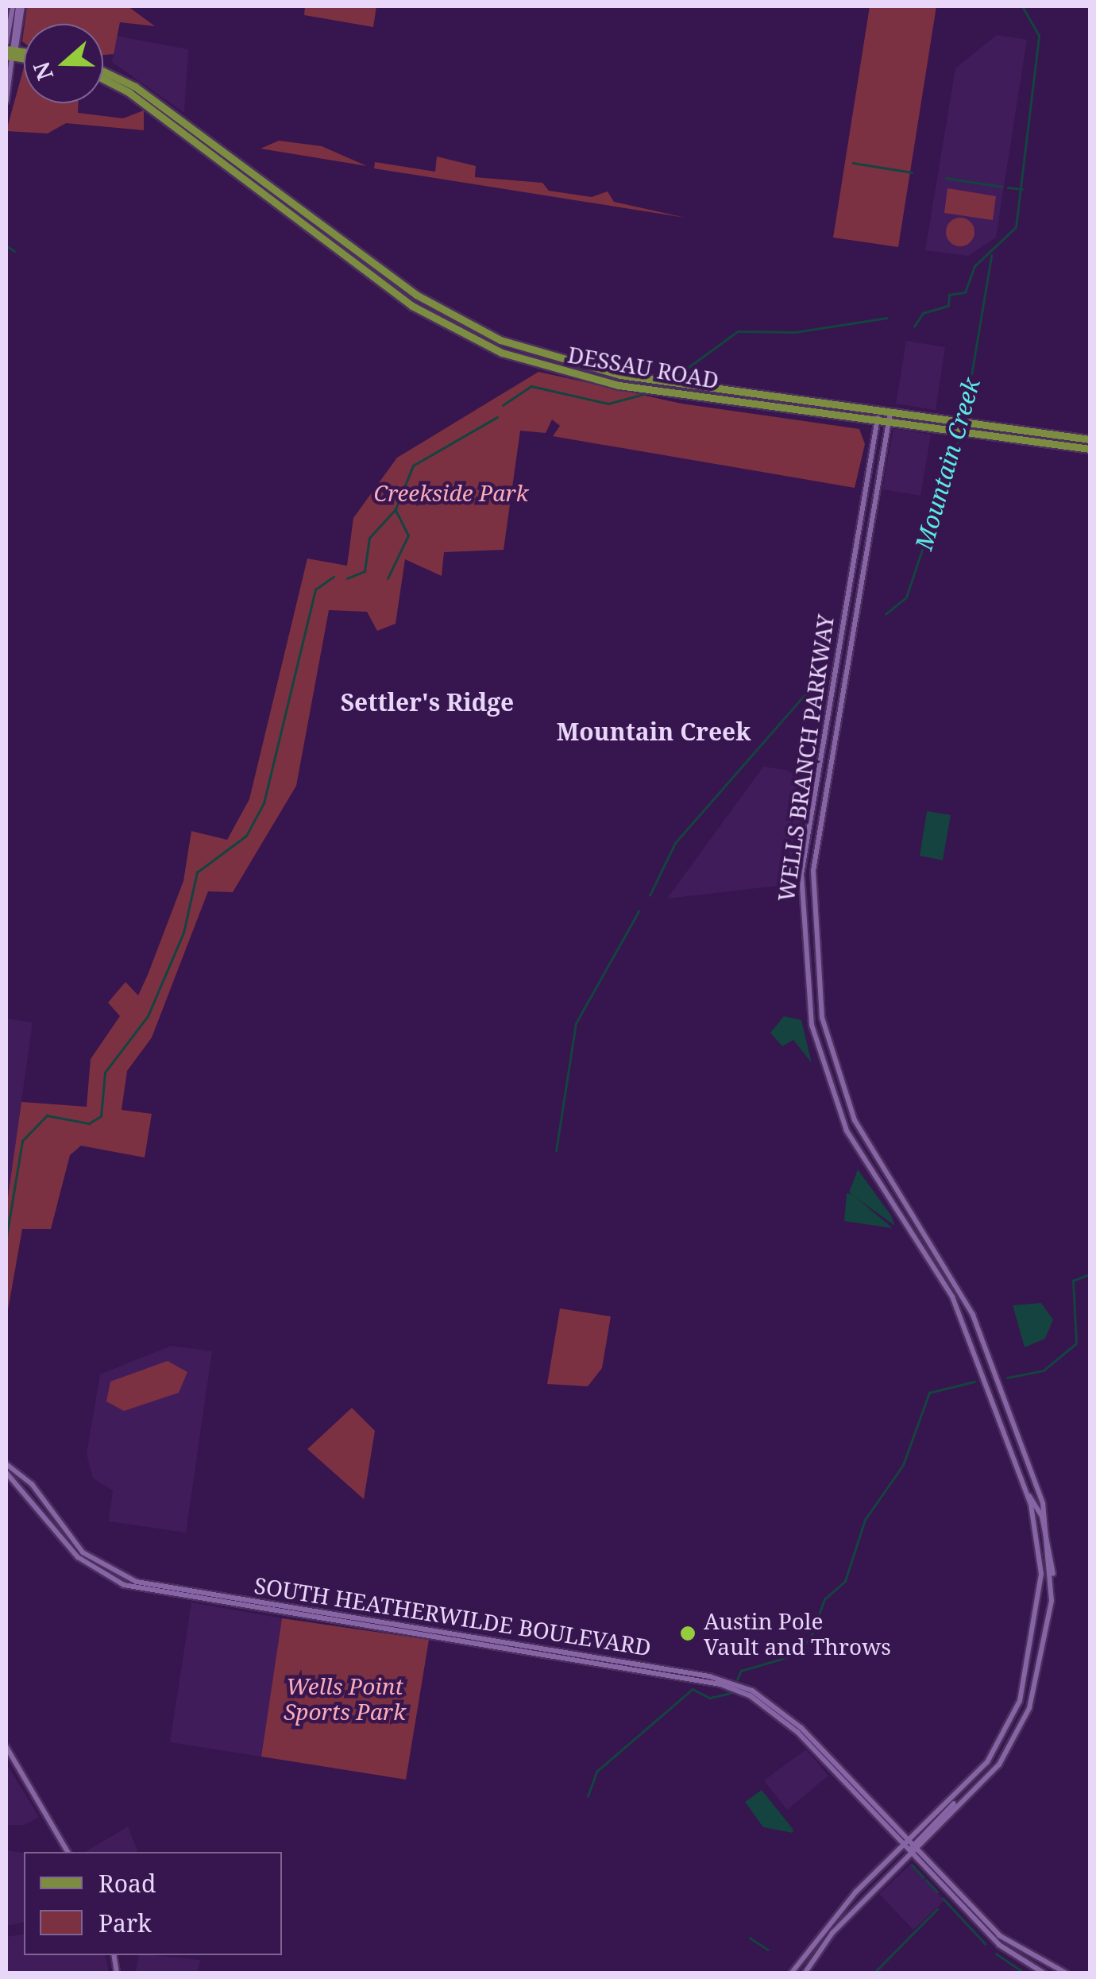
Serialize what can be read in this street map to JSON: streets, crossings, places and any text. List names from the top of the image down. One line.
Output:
{"streets":{"main road":["DESSAU ROAD","WELLS BRANCH PARKWAY","SOUTH HEATHERWILDE BOULEVARD"]},"crossings":[["DESSAU ROAD","WELLS BRANCH PARKWAY"],["WELLS BRANCH PARKWAY","SOUTH HEATHERWILDE BOULEVARD"]],"districts":["Settler's Ridge","Mountain Creek"],"water":["Mountain Creek"],"parks":["Creekside Park","Wells Point Sports Park"],"places":["Austin Pole Vault and Throws"],"legend":["Road","Park"],"north":"left"}
